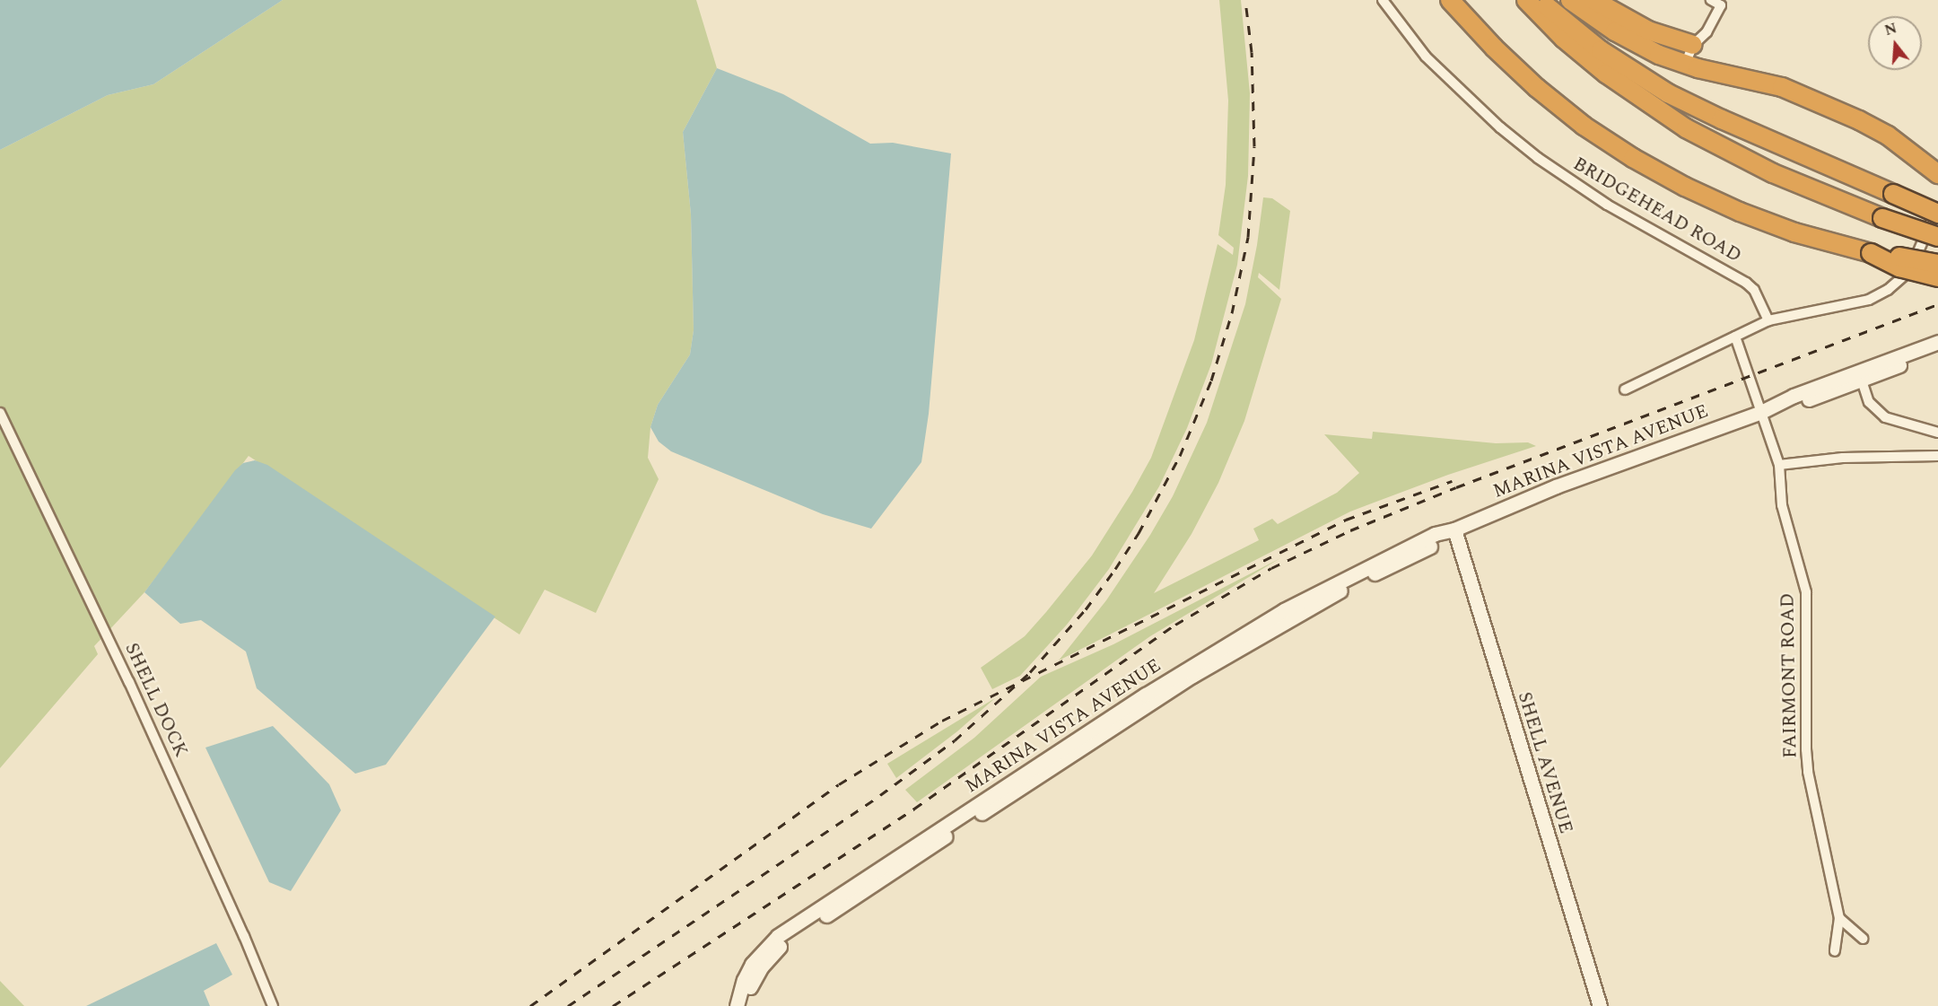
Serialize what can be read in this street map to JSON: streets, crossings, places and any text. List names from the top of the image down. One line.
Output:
{"streets":{"main road":["MARINA VISTA AVENUE","SHELL AVENUE"],"street":["BRIDGEHEAD ROAD","FAIRMONT ROAD","SHELL DOCK"]},"crossings":[["MARINA VISTA AVENUE","FAIRMONT ROAD"],["MARINA VISTA AVENUE","SHELL AVENUE"]],"north":"top"}
